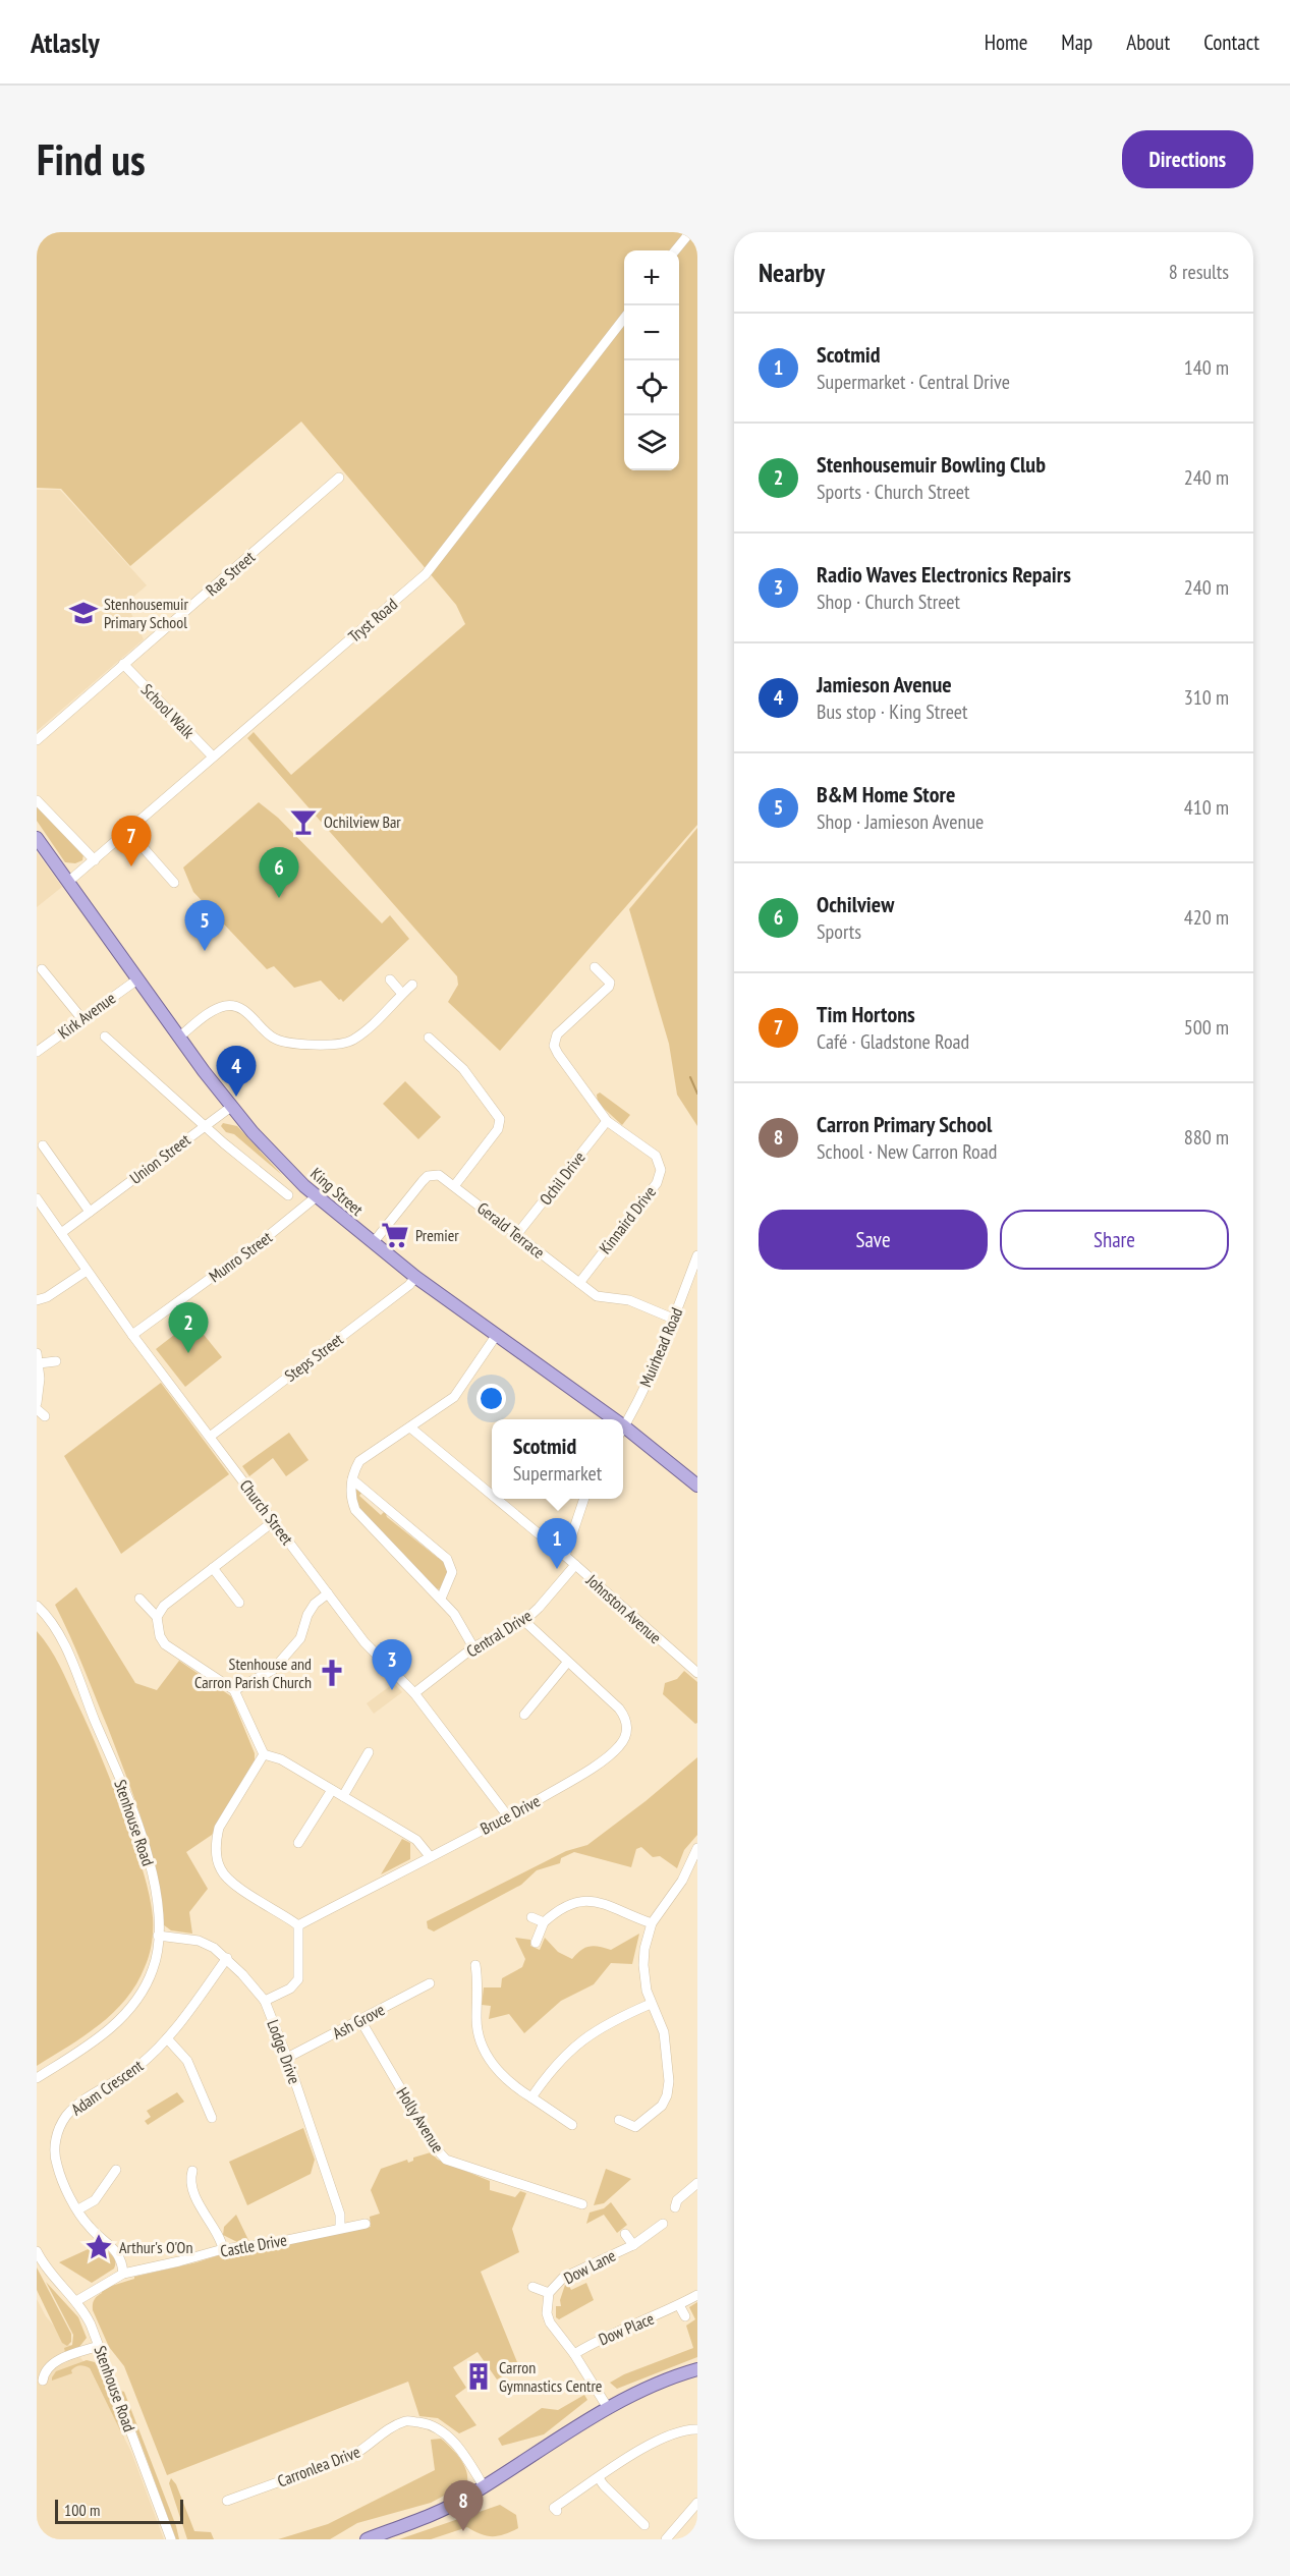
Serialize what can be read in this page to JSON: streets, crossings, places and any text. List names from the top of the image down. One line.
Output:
{"streets":{"main road":["King Street"],"street":["Rae Street","Tryst Road","School Walk","Kirk Avenue","Union Street","Ochil Drive","Kinnaird Drive","Gerald Terrace","Munro Street","Muirhead Road","Steps Street","Church Street","Johnston Avenue","Central Drive","Bruce Drive","Stenhouse Road","Ash Grove","Lodge Drive","Adam Crescent","Holly Avenue","Castle Drive","Dow Lane","Dow Place","Carronlea Drive"]},"crossings":[["Rae Street","School Walk"],["Tryst Road","School Walk"],["Tryst Road","King Street"],["Kirk Avenue","King Street"],["Union Street","King Street"],["Union Street","Church Street"],["Ochil Drive","Kinnaird Drive"],["Ochil Drive","Gerald Terrace"],["King Street","Gerald Terrace"],["King Street","Munro Street"],["King Street","Steps Street"],["Kinnaird Drive","Gerald Terrace"],["Gerald Terrace","Muirhead Road"],["Munro Street","Church Street"],["Steps Street","Church Street"],["Church Street","Central Drive"],["Church Street","Bruce Drive"],["Johnston Avenue","Central Drive"],["Central Drive","Bruce Drive"],["Stenhouse Road","Lodge Drive"],["Stenhouse Road","Castle Drive"],["Ash Grove","Lodge Drive"],["Ash Grove","Holly Avenue"],["Lodge Drive","Adam Crescent"],["Lodge Drive","Castle Drive"],["Adam Crescent","Castle Drive"],["Dow Lane","Dow Place"]],"places":{"school or university":["Stenhousemuir Primary School"],"bar":["Ochilview Bar"],"supermarket":["Premier"],"church":["Stenhouse and Carron Parish Church"],"place":["Arthur's O'On"],"building":["Carron Gymnastics Centre"]},"scale_bar":"100 m","page":{"header":"Atlasly","nav":["Home","Map","About","Contact"],"buttons":["Directions",["Save","Share"]],"title":"Find us","heading":["Nearby","8 results"],"map_buttons":["+","−"],"list":[{"mark":"1","name":"Scotmid","note":"Supermarket · Central Drive","value":"140 m"},{"mark":"2","name":"Stenhousemuir Bowling Club","note":"Sports · Church Street","value":"240 m"},{"mark":"3","name":"Radio Waves Electronics Repairs","note":"Shop · Church Street","value":"240 m"},{"mark":"4","name":"Jamieson Avenue","note":"Bus stop · King Street","value":"310 m"},{"mark":"5","name":"B&M Home Store","note":"Shop · Jamieson Avenue","value":"410 m"},{"mark":"6","name":"Ochilview","note":"Sports","value":"420 m"},{"mark":"7","name":"Tim Hortons","note":"Café · Gladstone Road","value":"500 m"},{"mark":"8","name":"Carron Primary School","note":"School · New Carron Road","value":"880 m"}],"pins":["7","6","5","4","2","1","3","8"],"popup":["Scotmid","Supermarket"],"scale":"100 m"}}
